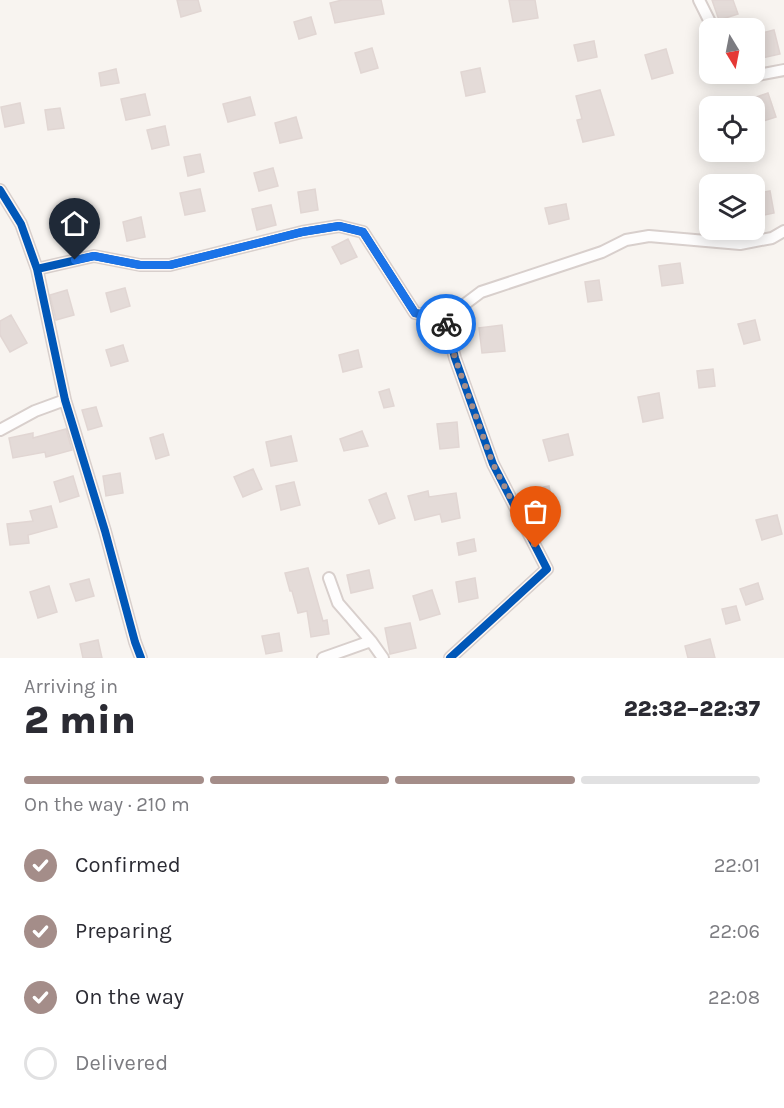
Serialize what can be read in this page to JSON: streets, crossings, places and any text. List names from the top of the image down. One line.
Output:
{"north":"bottom","page":{"heading":["2 min","Arriving in","22:32–22:37"],"bar":"On the way · 210 m","list":[["Confirmed","22:01"],["Preparing","22:06"],["On the way","22:08"],"Delivered"]}}
